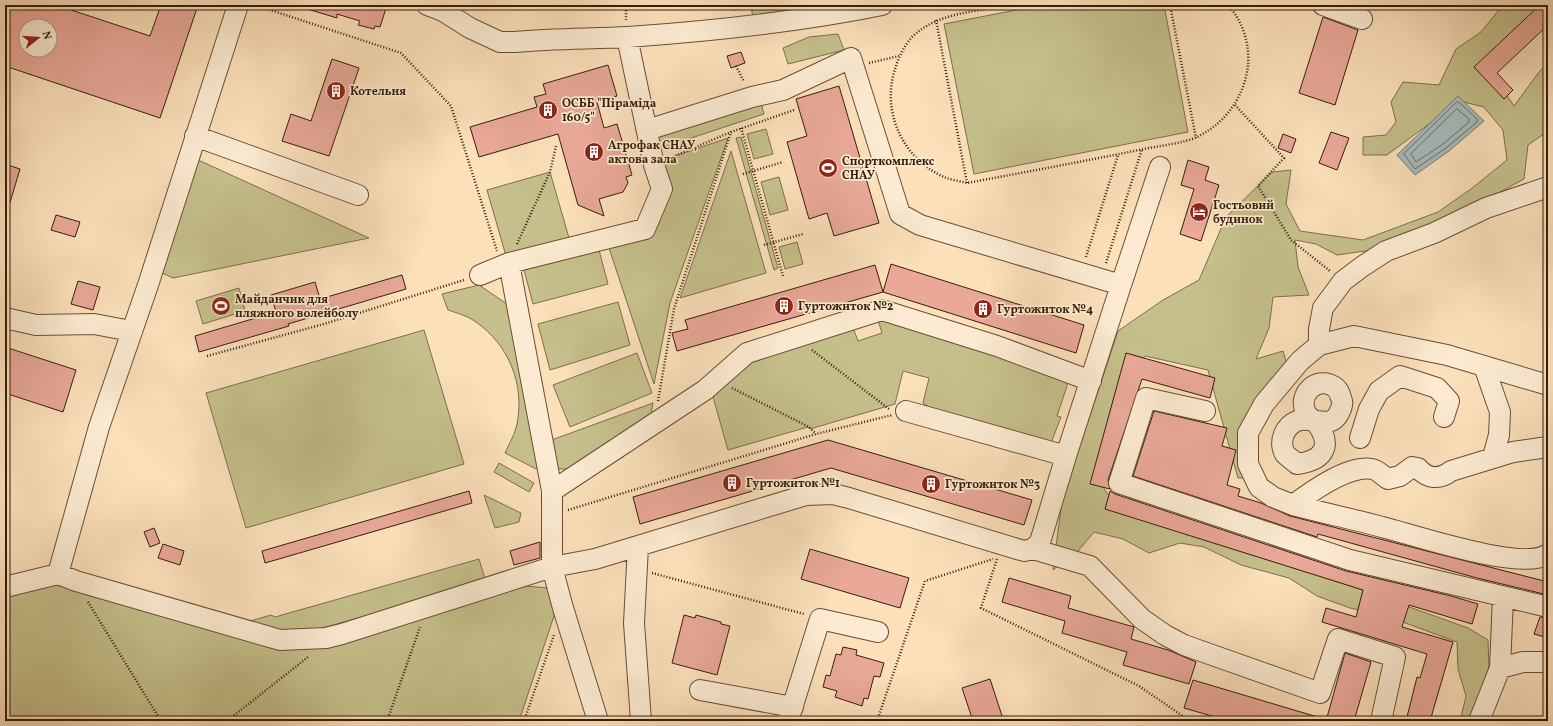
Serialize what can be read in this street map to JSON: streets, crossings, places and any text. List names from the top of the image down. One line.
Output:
{"places":{"building":["Котельня","ОСББ \"Піраміда 160/5\"","Агрофак СНАУ, актова зала","Гуртожиток №2","Гуртожиток №4","Гуртожиток №1","Гуртожиток №3"],"sports":["Спорткомплекс СНАУ","Майданчик для пляжного волейболу"],"hotel":["Гостьовий будинок"]},"north":"right"}
